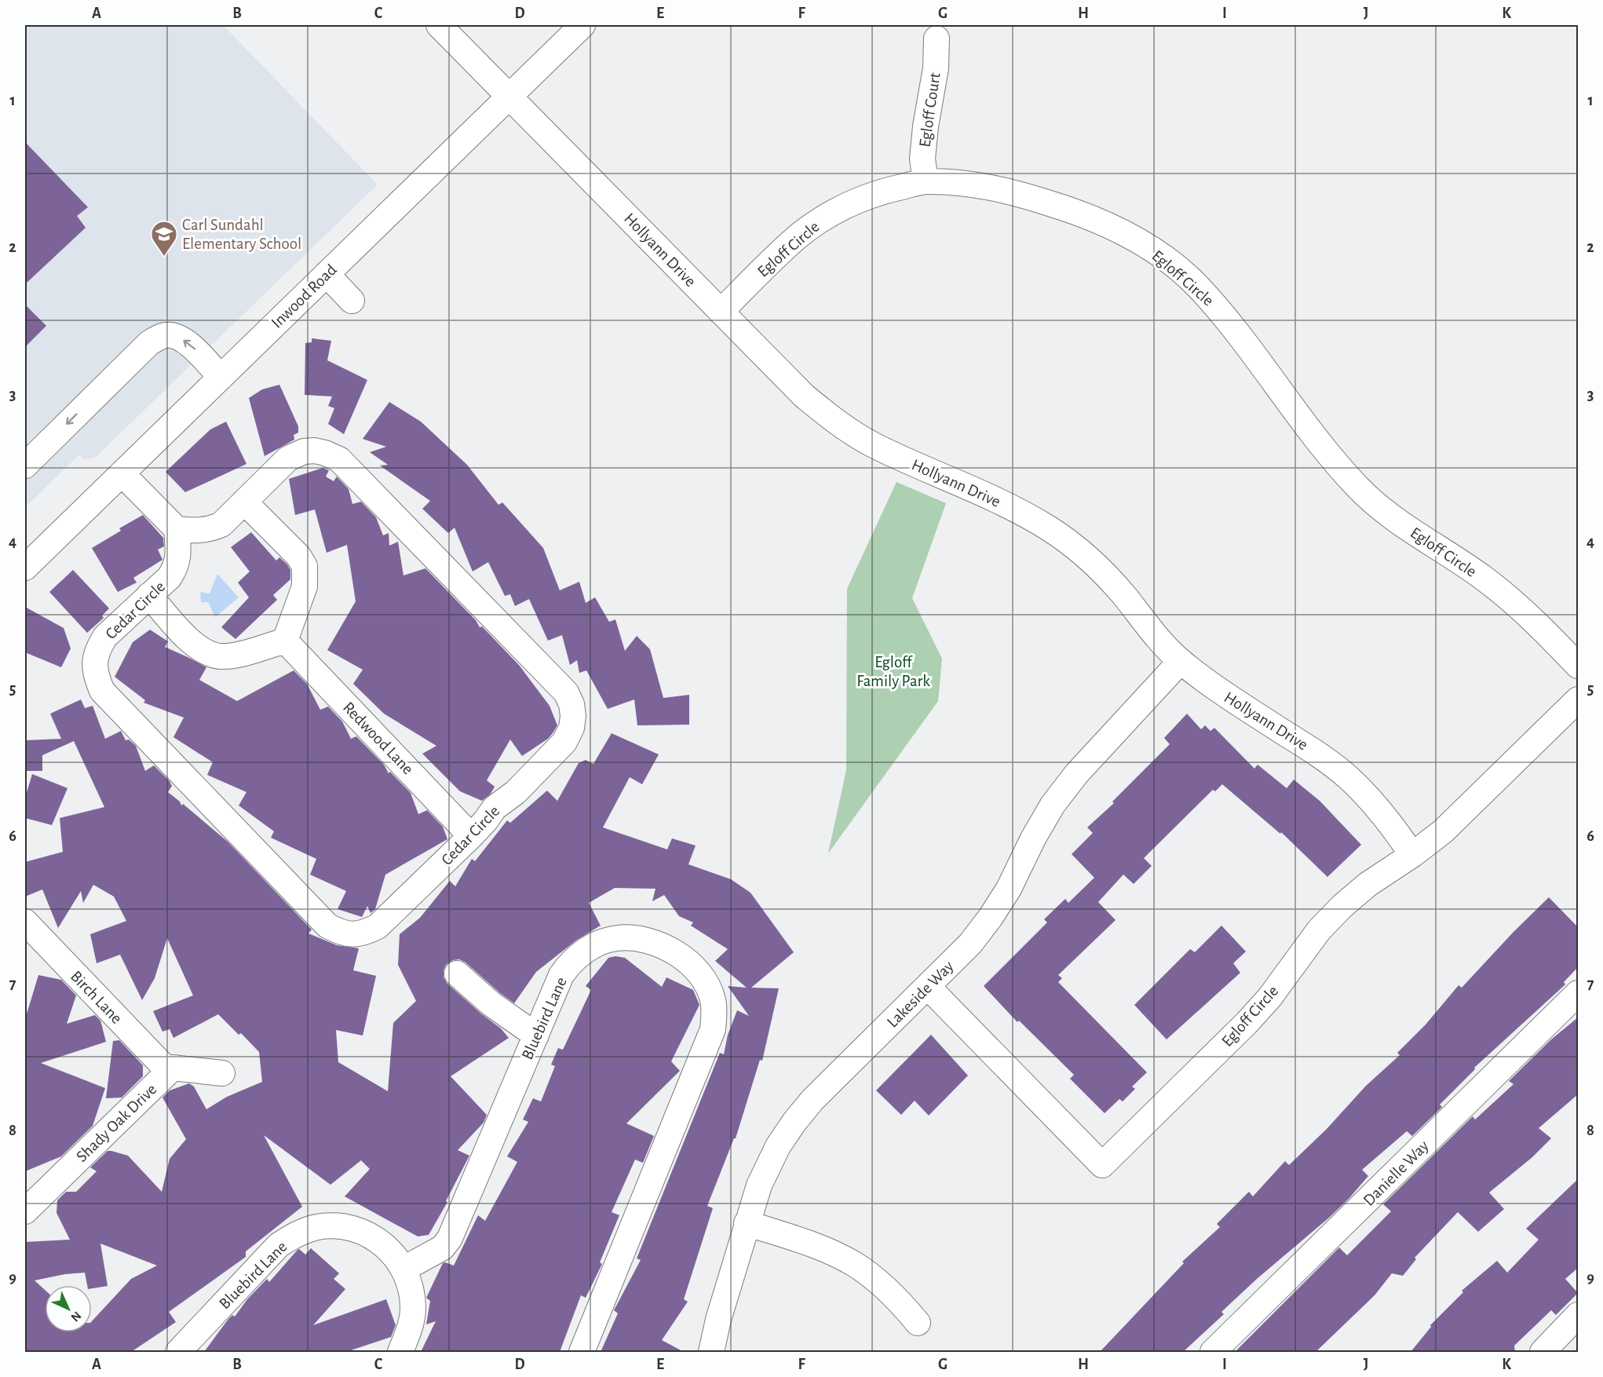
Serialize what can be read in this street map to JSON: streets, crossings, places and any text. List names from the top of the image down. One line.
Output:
{"streets":{"street":["Egloff Court","Egloff Circle","Hollyann Drive","Inwood Road","Cedar Circle","Redwood Lane","Lakeside Way","Birch Lane","Bluebird Lane","Shady Oak Drive","Danielle Way"]},"crossings":[["Egloff Court","Egloff Circle"],["Egloff Circle","Hollyann Drive"],["Egloff Circle","Lakeside Way"],["Hollyann Drive","Inwood Road"],["Hollyann Drive","Lakeside Way"],["Cedar Circle","Redwood Lane"],["Birch Lane","Shady Oak Drive"]],"parks":["Egloff Family Park"],"places":{"school or university":["Carl Sundahl Elementary School"]},"north":"bottom right","grid":{"columns":["A","B","C","D","E","F","G","H","I","J","K"],"rows":["1","2","3","4","5","6","7","8","9"]}}
